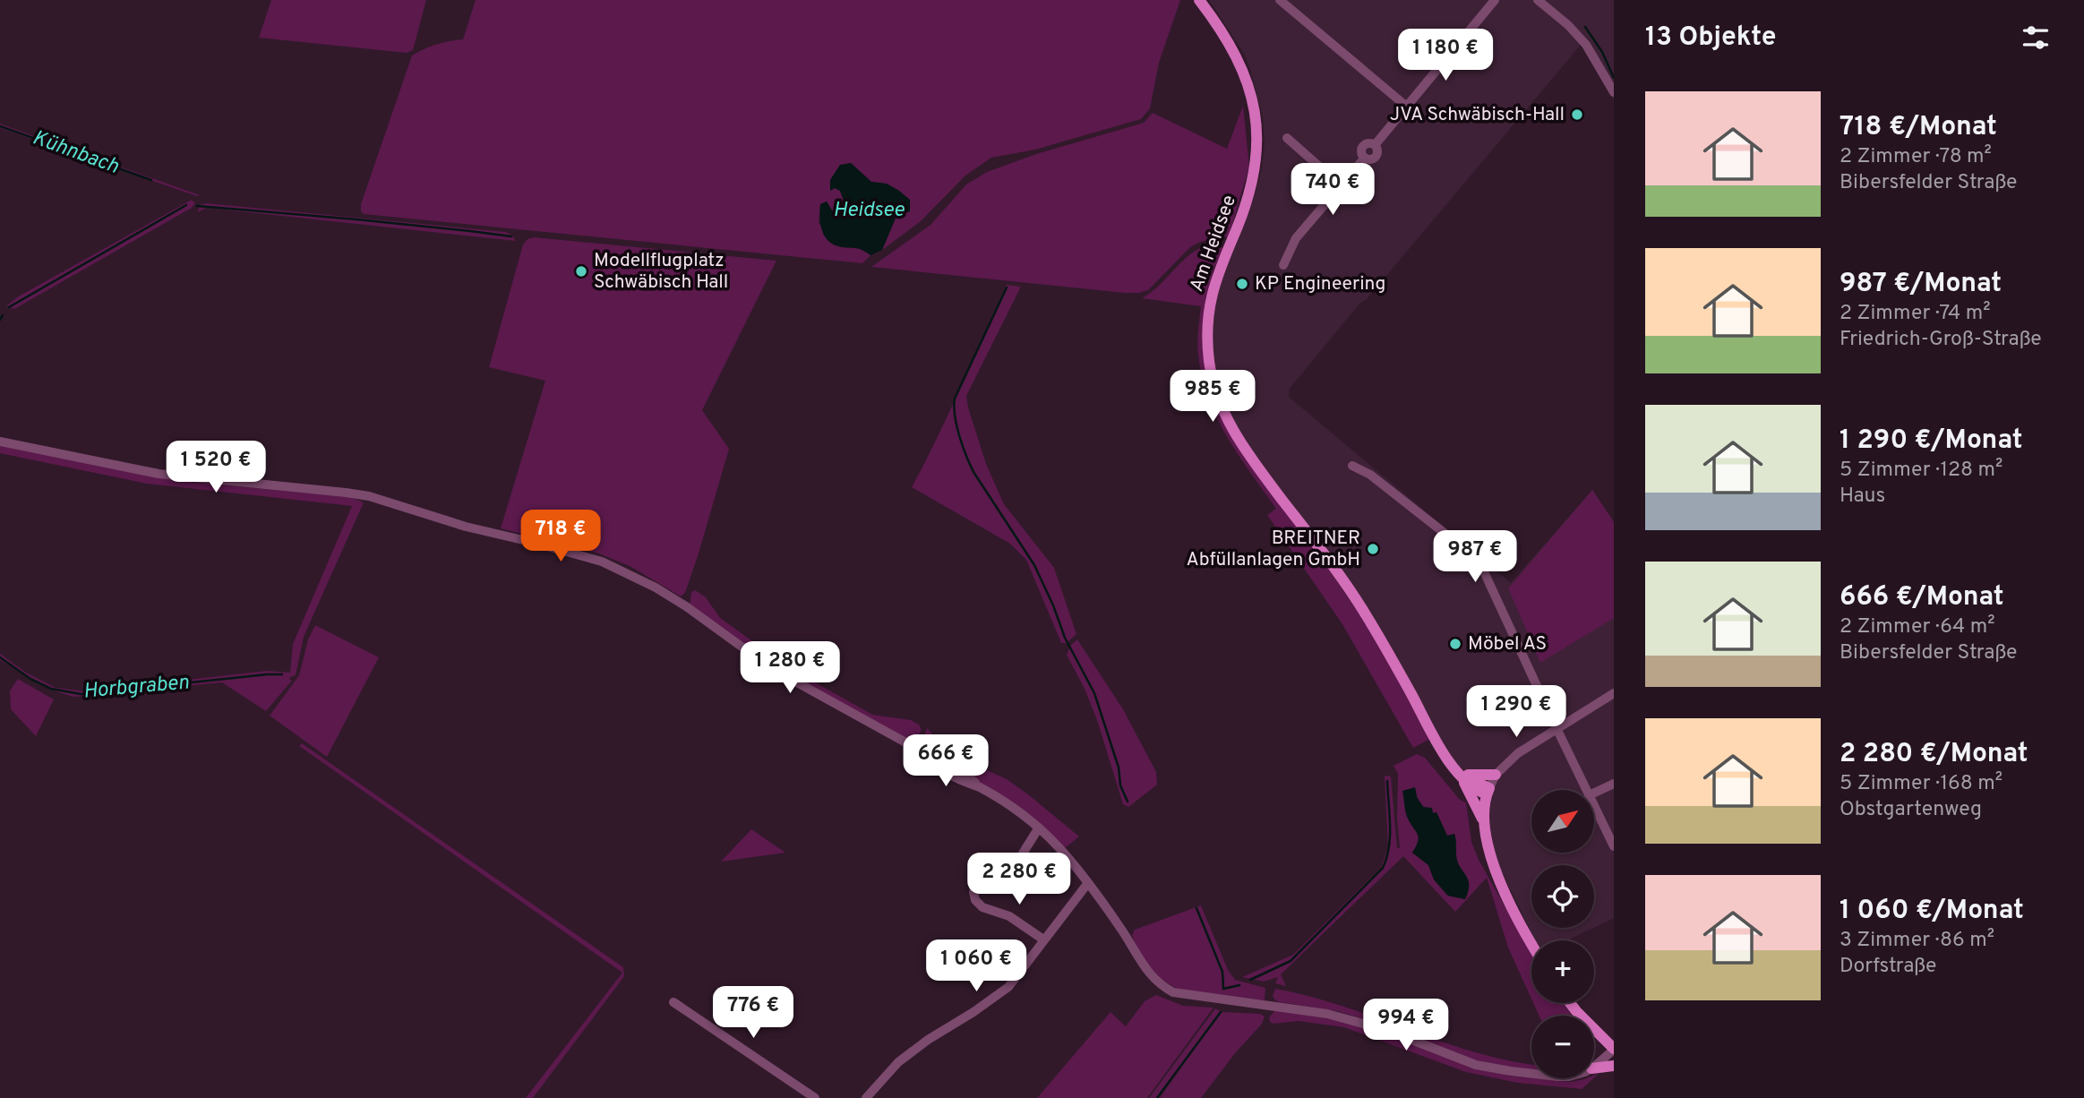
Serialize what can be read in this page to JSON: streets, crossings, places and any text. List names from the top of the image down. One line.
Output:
{"streets":{"main road":["Am Heidsee"]},"water":["Kühnbach","Heidsee","Horbgraben"],"places":["JVA Schwäbisch-Hall","Modellflugplatz Schwäbisch Hall","KP Engineering","BREITNER Abfüllanlagen GmbH","Möbel AS"],"north":"top right","page":{"heading":"13 Objekte","price":["1 180 €","740 €","985 €","1 520 €","718 €","987 €","1 280 €","1 290 €","666 €","2 280 €","1 060 €","776 €","994 €"],"list":[{"name":"718 €/Monat","note":"2 Zimmer · 78 m² · Bibersfelder Straße"},{"name":"987 €/Monat","note":"2 Zimmer · 74 m² · Friedrich-Groß-Straße"},{"name":"1 290 €/Monat","note":"5 Zimmer · 128 m² · Haus"},{"name":"666 €/Monat","note":"2 Zimmer · 64 m² · Bibersfelder Straße"},{"name":"2 280 €/Monat","note":"5 Zimmer · 168 m² · Obstgartenweg"},{"name":"1 060 €/Monat","note":"3 Zimmer · 86 m² · Dorfstraße"}],"map_buttons":["+","−"]}}
